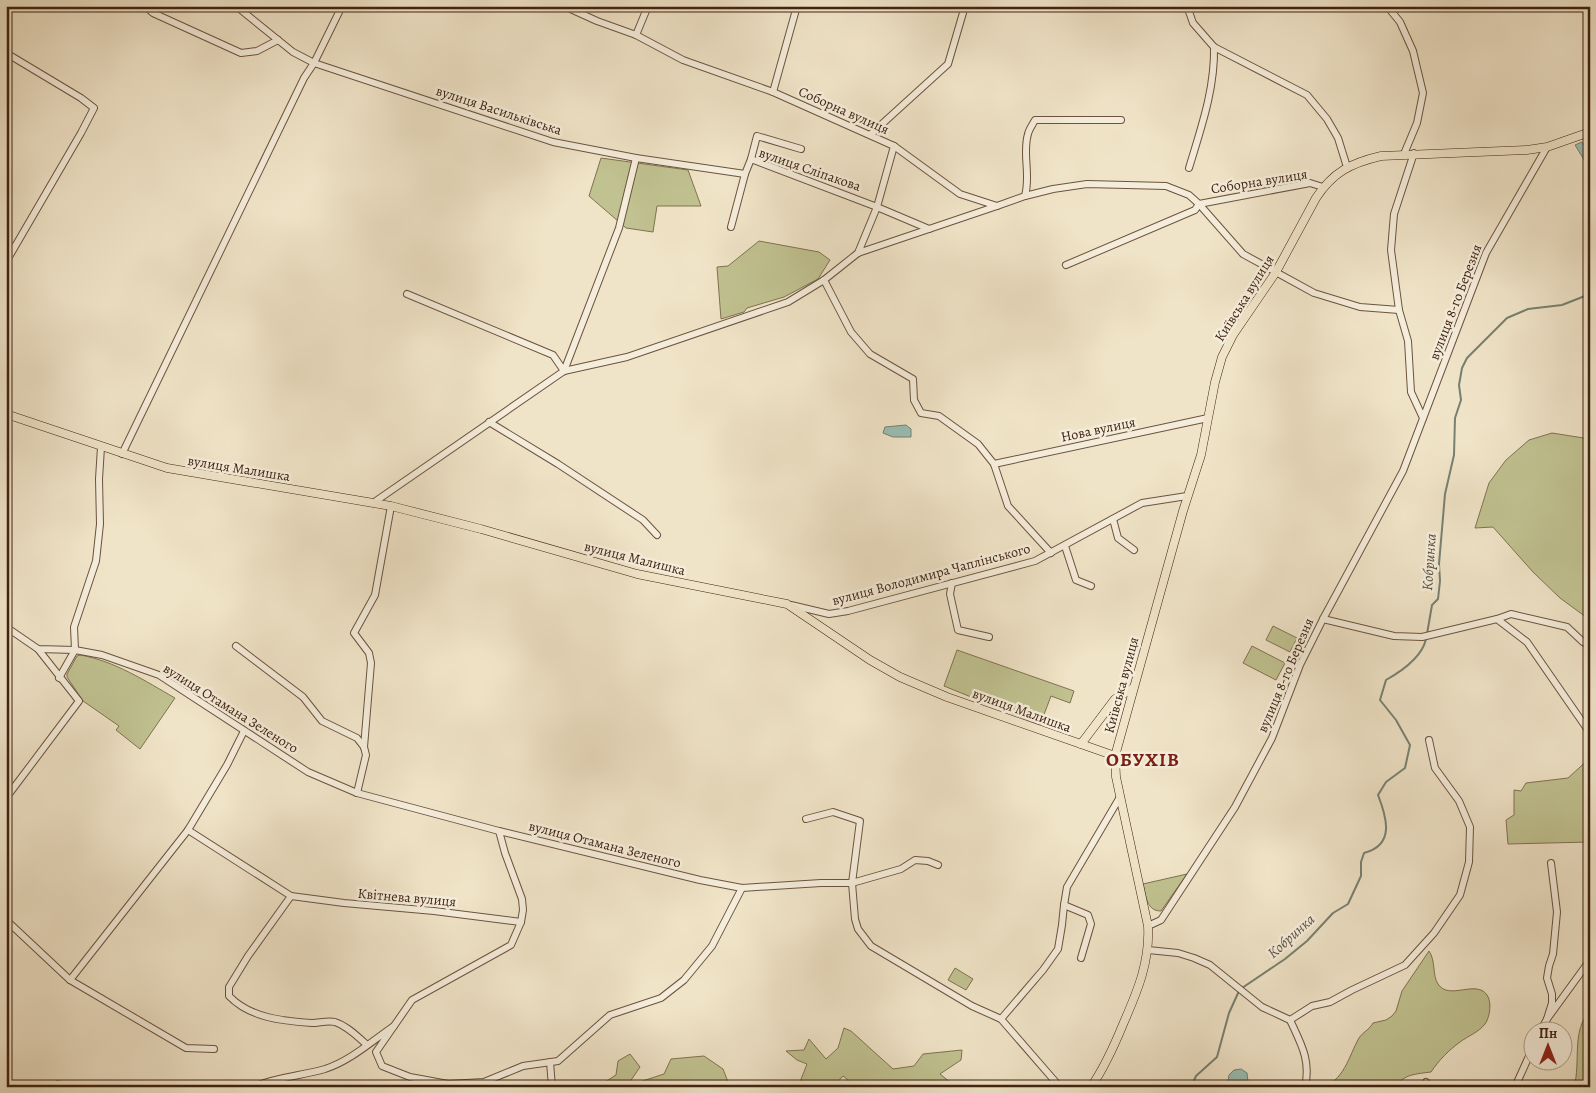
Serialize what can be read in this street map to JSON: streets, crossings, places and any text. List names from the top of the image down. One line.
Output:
{"streets":{"main road":["Київська вулиця","вулиця Малишка"],"street":["вулиця Васильківська","Соборна вулиця","вулиця Сліпакова","вулиця 8-го Березня","Нова вулиця","вулиця Володимира Чаплінського","вулиця Отамана Зеленого","Квітнева вулиця"]},"crossings":[["вулиця Васильківська","вулиця Сліпакова"],["Соборна вулиця","вулиця Сліпакова"],["Соборна вулиця","Київська вулиця"],["Київська вулиця","вулиця 8-го Березня"],["Київська вулиця","Нова вулиця"],["Київська вулиця","вулиця Малишка"],["Київська вулиця","вулиця Володимира Чаплінського"],["вулиця Малишка","вулиця Володимира Чаплінського"]],"districts":["ОБУХІВ"],"water":["Кобринка"],"north":"top"}
